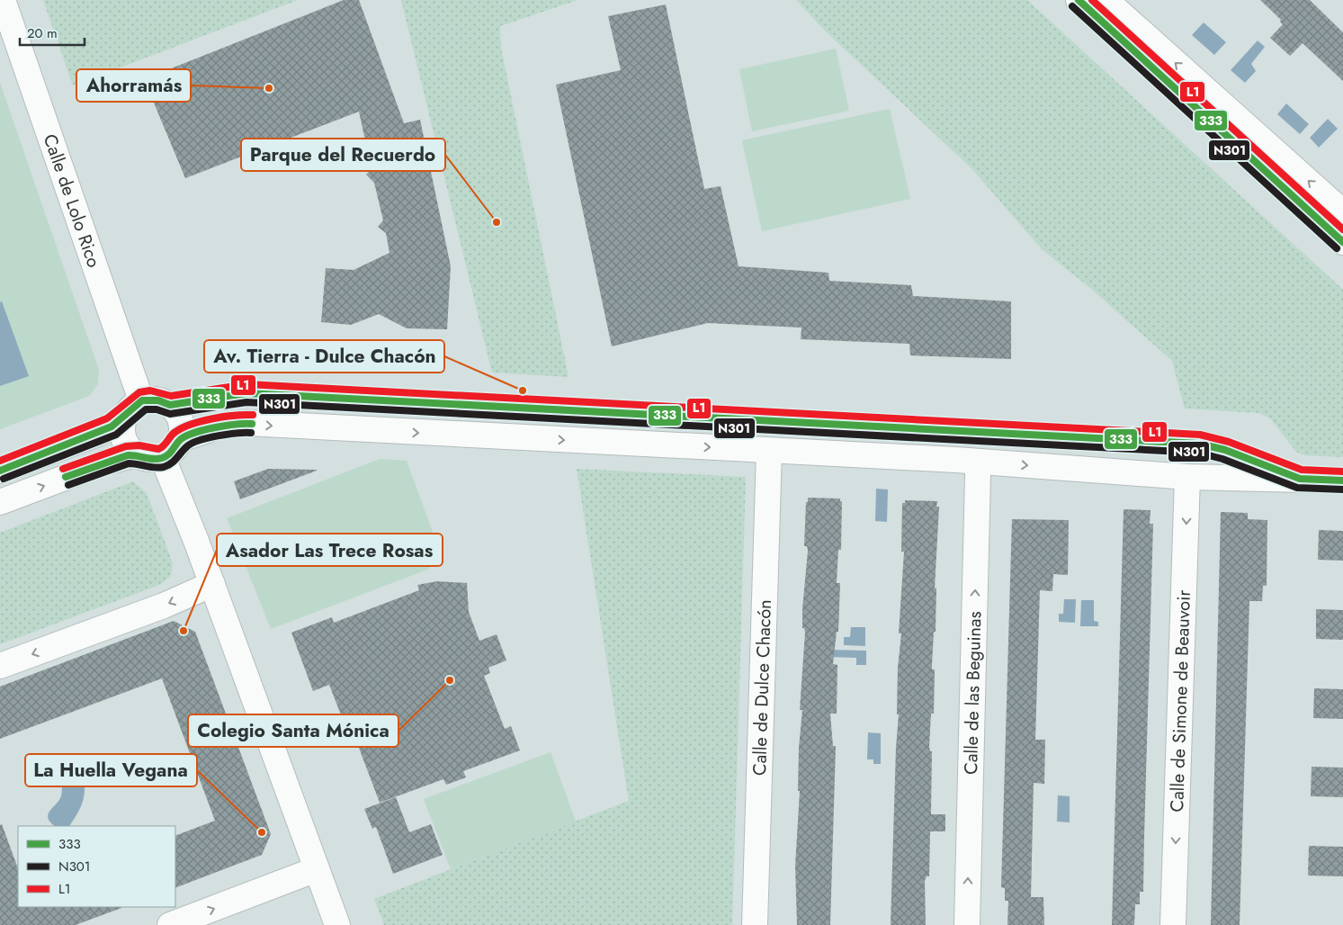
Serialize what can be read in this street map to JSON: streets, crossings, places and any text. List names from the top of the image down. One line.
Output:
{"streets":{"street":["Calle de Lolo Rico","Calle de Dulce Chacón","Calle de las Beguinas","Calle de Simone de Beauvoir"]},"one_way":["Calle de las Beguinas","Calle de Simone de Beauvoir"],"places":["Ahorramás","Parque del Recuerdo","Av. Tierra - Dulce Chacón","Asador Las Trece Rosas","Colegio Santa Mónica","La Huella Vegana"],"lines":["transit line 333","transit line L1","transit line N301"],"legend":["333","N301","L1"],"scale_bar":"20 m"}
